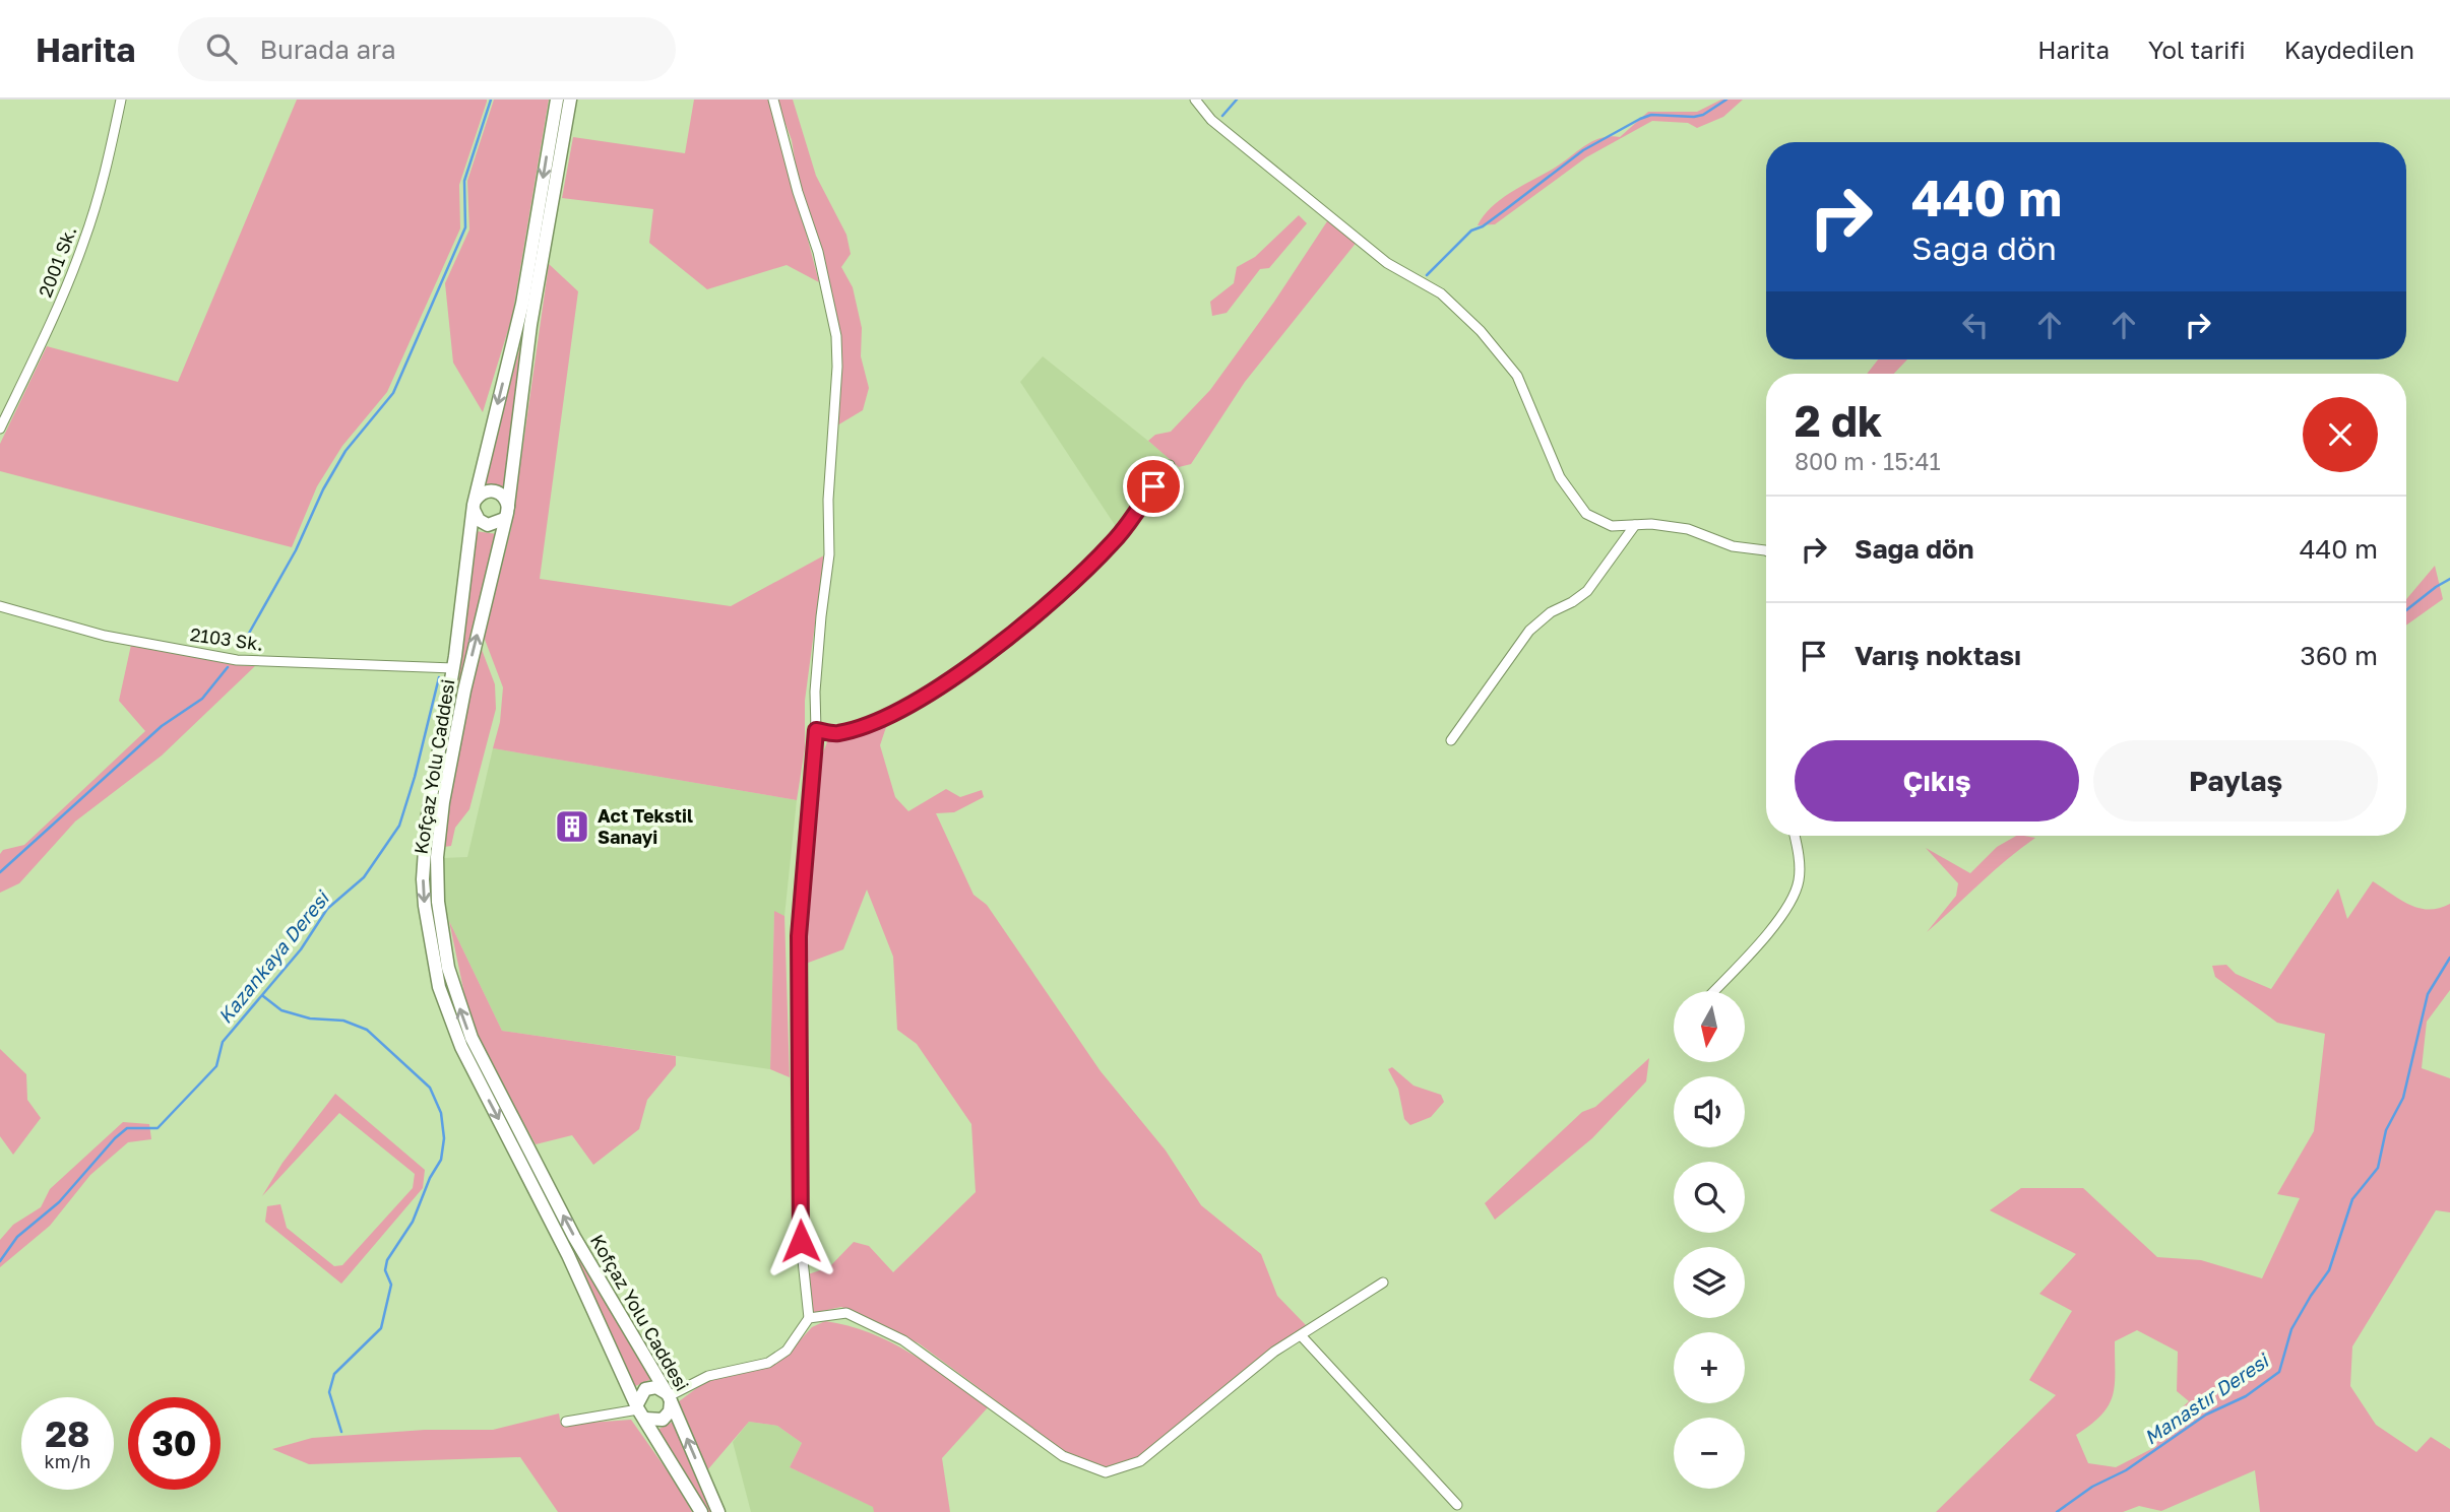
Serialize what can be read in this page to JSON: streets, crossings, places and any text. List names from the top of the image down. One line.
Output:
{"streets":{"main road":["Kofçaz Yolu Caddesi"],"street":["2001 Sk.","2103 Sk."]},"crossings":[["2103 Sk.","Kofçaz Yolu Caddesi"]],"water":["Kazankaya Deresi","Manastır Deresi"],"places":{"building":["Act Tekstil Sanayi"]},"north":"bottom","page":{"header":"Harita","search":"Burada ara","nav":["Harita","Yol tarifi","Kaydedilen"],"turn":["440 m","Sağa dön"],"heading":["2 dk","800 m · 15:41"],"list":[{"name":"Sağa dön","value":"440 m"},{"name":"Varış noktası","value":"360 m"}],"buttons":["Çıkış","Paylaş"],"map_buttons":["+","−"],"speed":"28 km/h","limit":"30"}}
